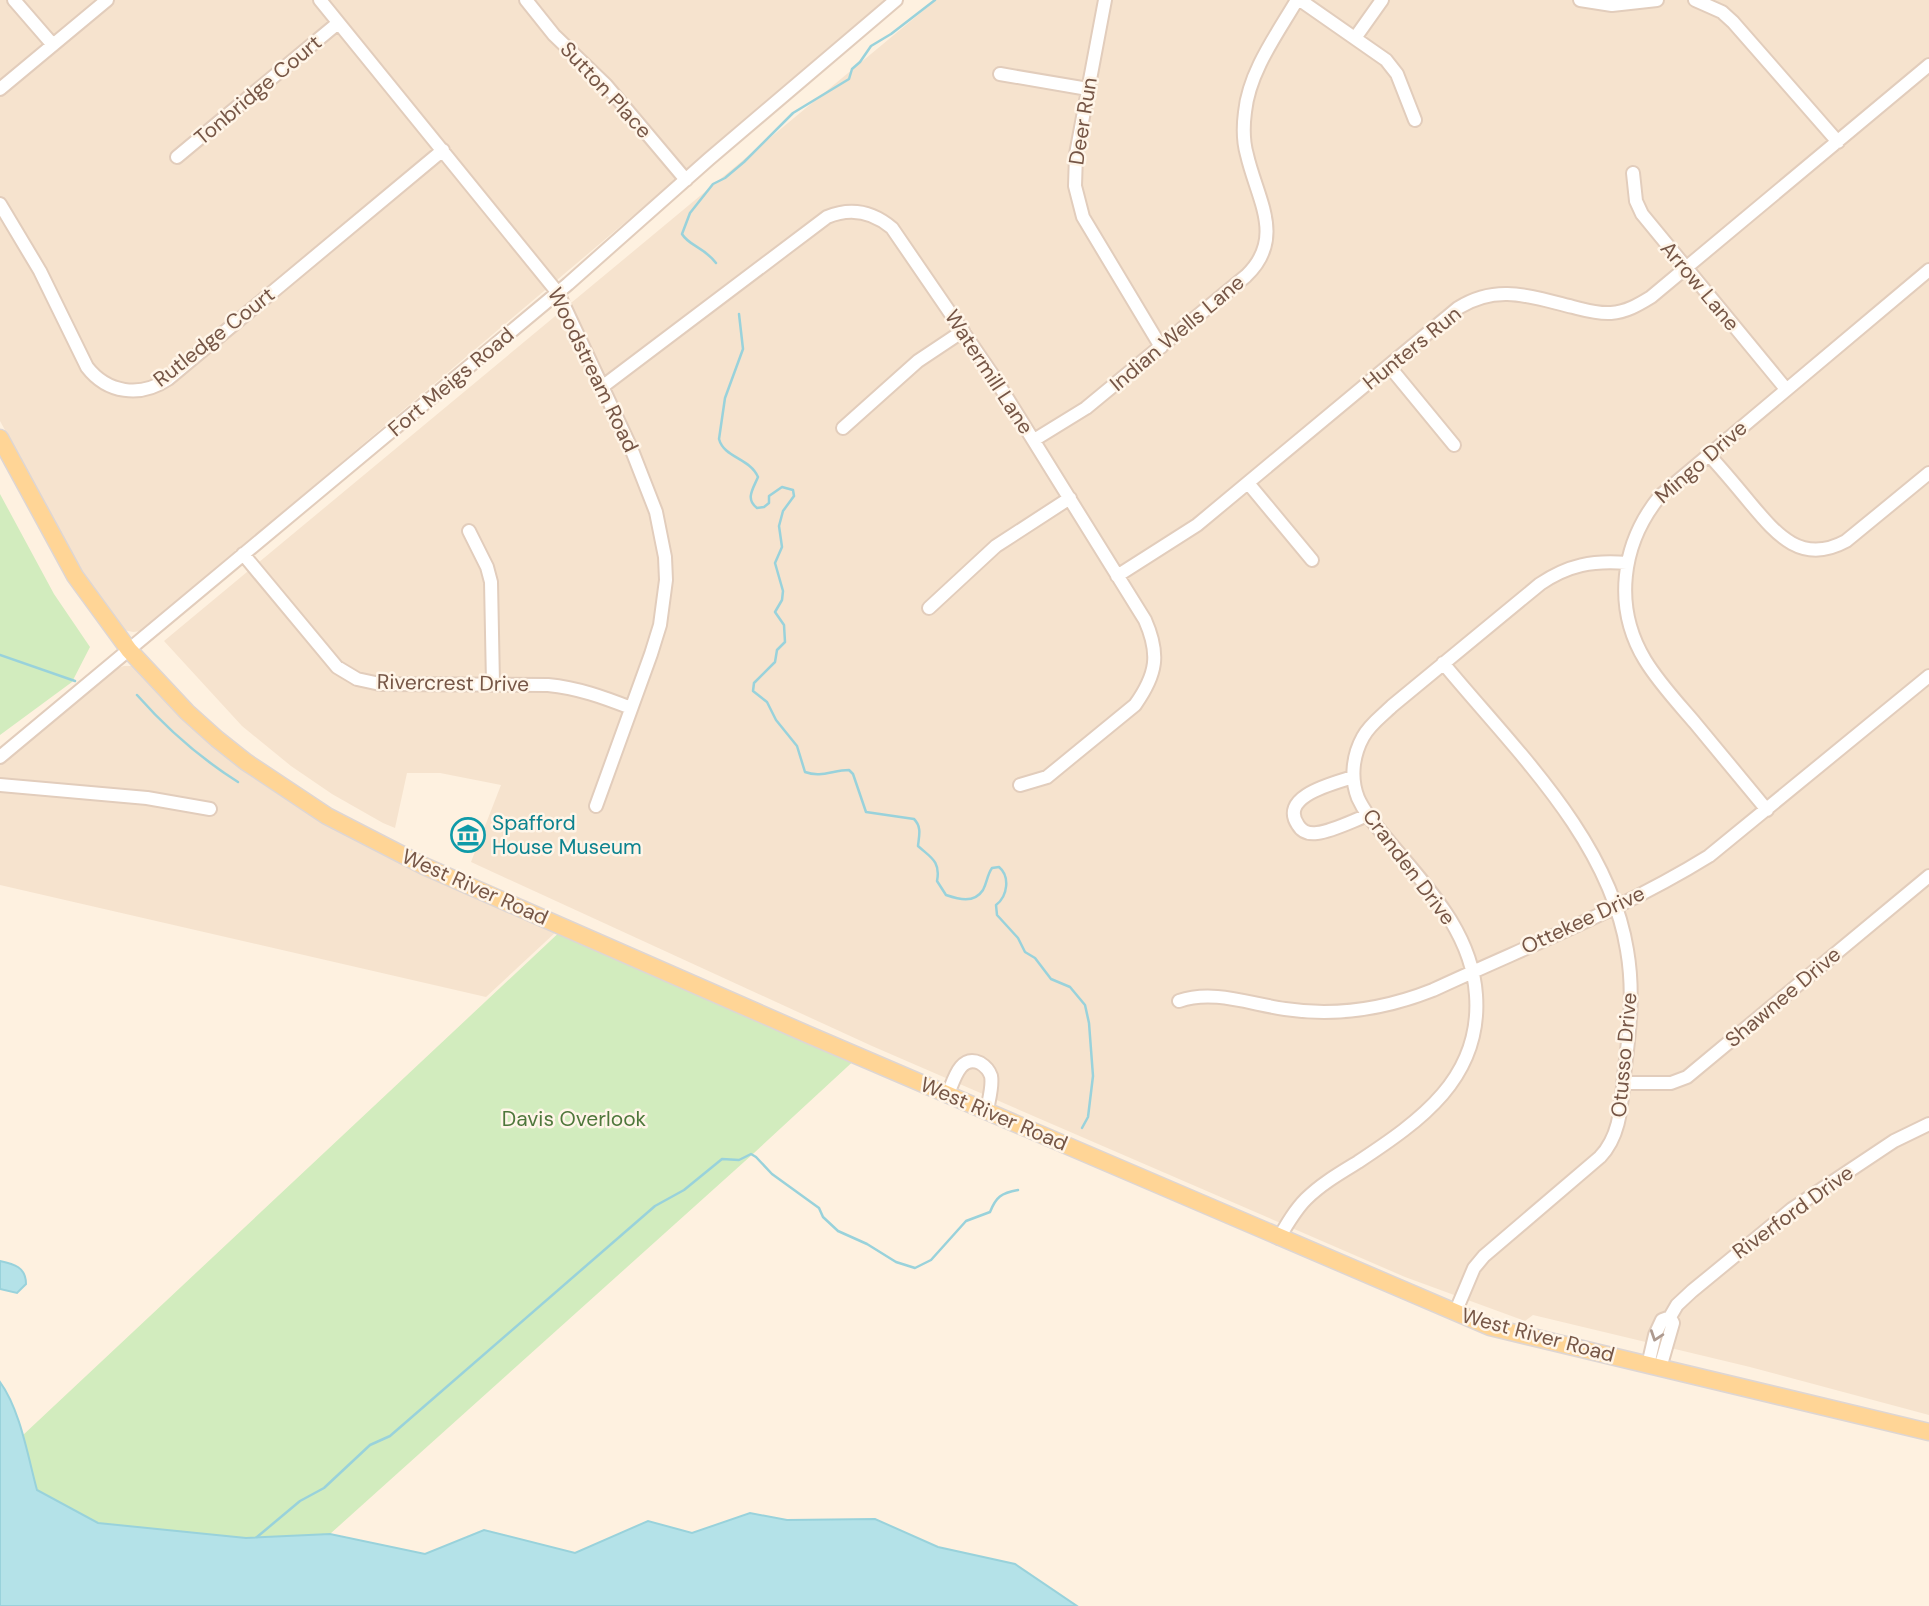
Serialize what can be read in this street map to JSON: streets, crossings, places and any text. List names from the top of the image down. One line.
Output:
{"streets":{"main road":["West River Road"],"street":["Tonbridge Court","Sutton Place","Deer Run","Arrow Lane","Indian Wells Lane","Rutledge Court","Hunters Run","Woodstream Road","Watermill Lane","Fort Meigs Road","Mingo Drive","Rivercrest Drive","Cranden Drive","Ottekee Drive","Shawnee Drive","Otusso Drive","Riverford Drive"]},"crossings":[["Tonbridge Court","Woodstream Road"],["Sutton Place","Fort Meigs Road"],["Deer Run","Indian Wells Lane"],["Arrow Lane","Hunters Run"],["Arrow Lane","Mingo Drive"],["Indian Wells Lane","Watermill Lane"],["Rutledge Court","Woodstream Road"],["Hunters Run","Watermill Lane"],["Woodstream Road","Watermill Lane"],["Woodstream Road","Fort Meigs Road"],["Woodstream Road","Rivercrest Drive"],["Fort Meigs Road","Rivercrest Drive"],["Fort Meigs Road","West River Road"],["Mingo Drive","Ottekee Drive"],["Cranden Drive","West River Road"],["Cranden Drive","Ottekee Drive"],["West River Road","Otusso Drive"],["West River Road","Riverford Drive"],["Ottekee Drive","Otusso Drive"],["Shawnee Drive","Otusso Drive"]],"parks":["Davis Overlook"],"places":{"museum":["Spafford House Museum"]}}
